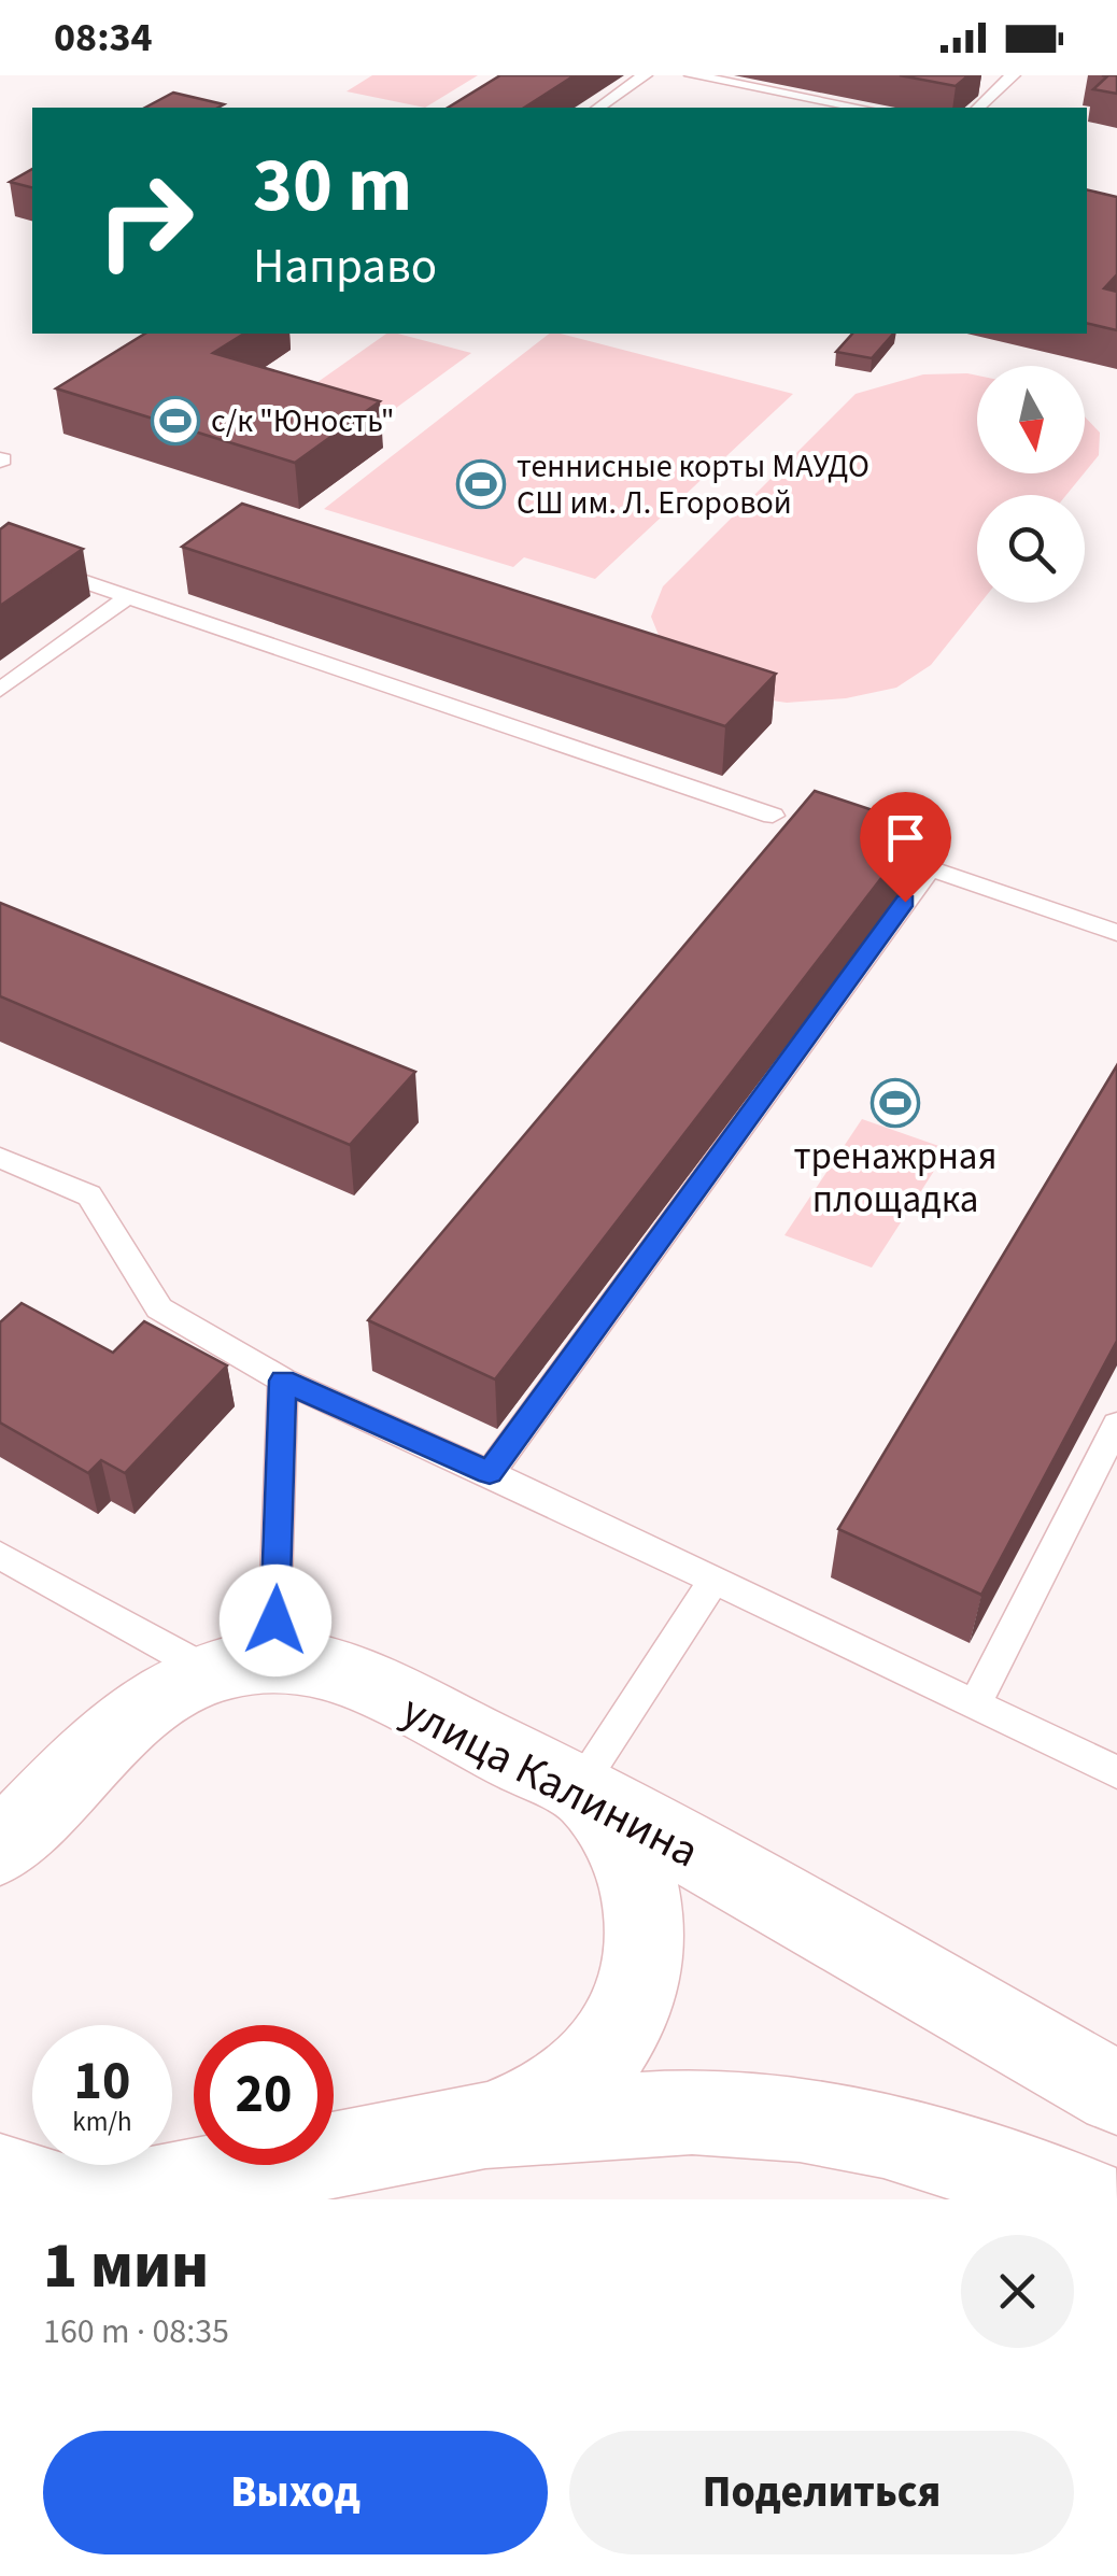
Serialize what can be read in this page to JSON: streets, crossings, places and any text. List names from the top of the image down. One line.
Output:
{"streets":{"main road":["улица Калинина"]},"places":{"sports":["с/к \"Юность\"","теннисные корты МАУДО СШ им. Л. Егоровой","тренажрная площадка"]},"north":"bottom","page":{"status":"08:34","turn":["30 m","Направо"],"speed":"10 km/h","limit":"20","heading":["1 мин","160 m · 08:35"],"buttons":["Выход","Поделиться"]}}
